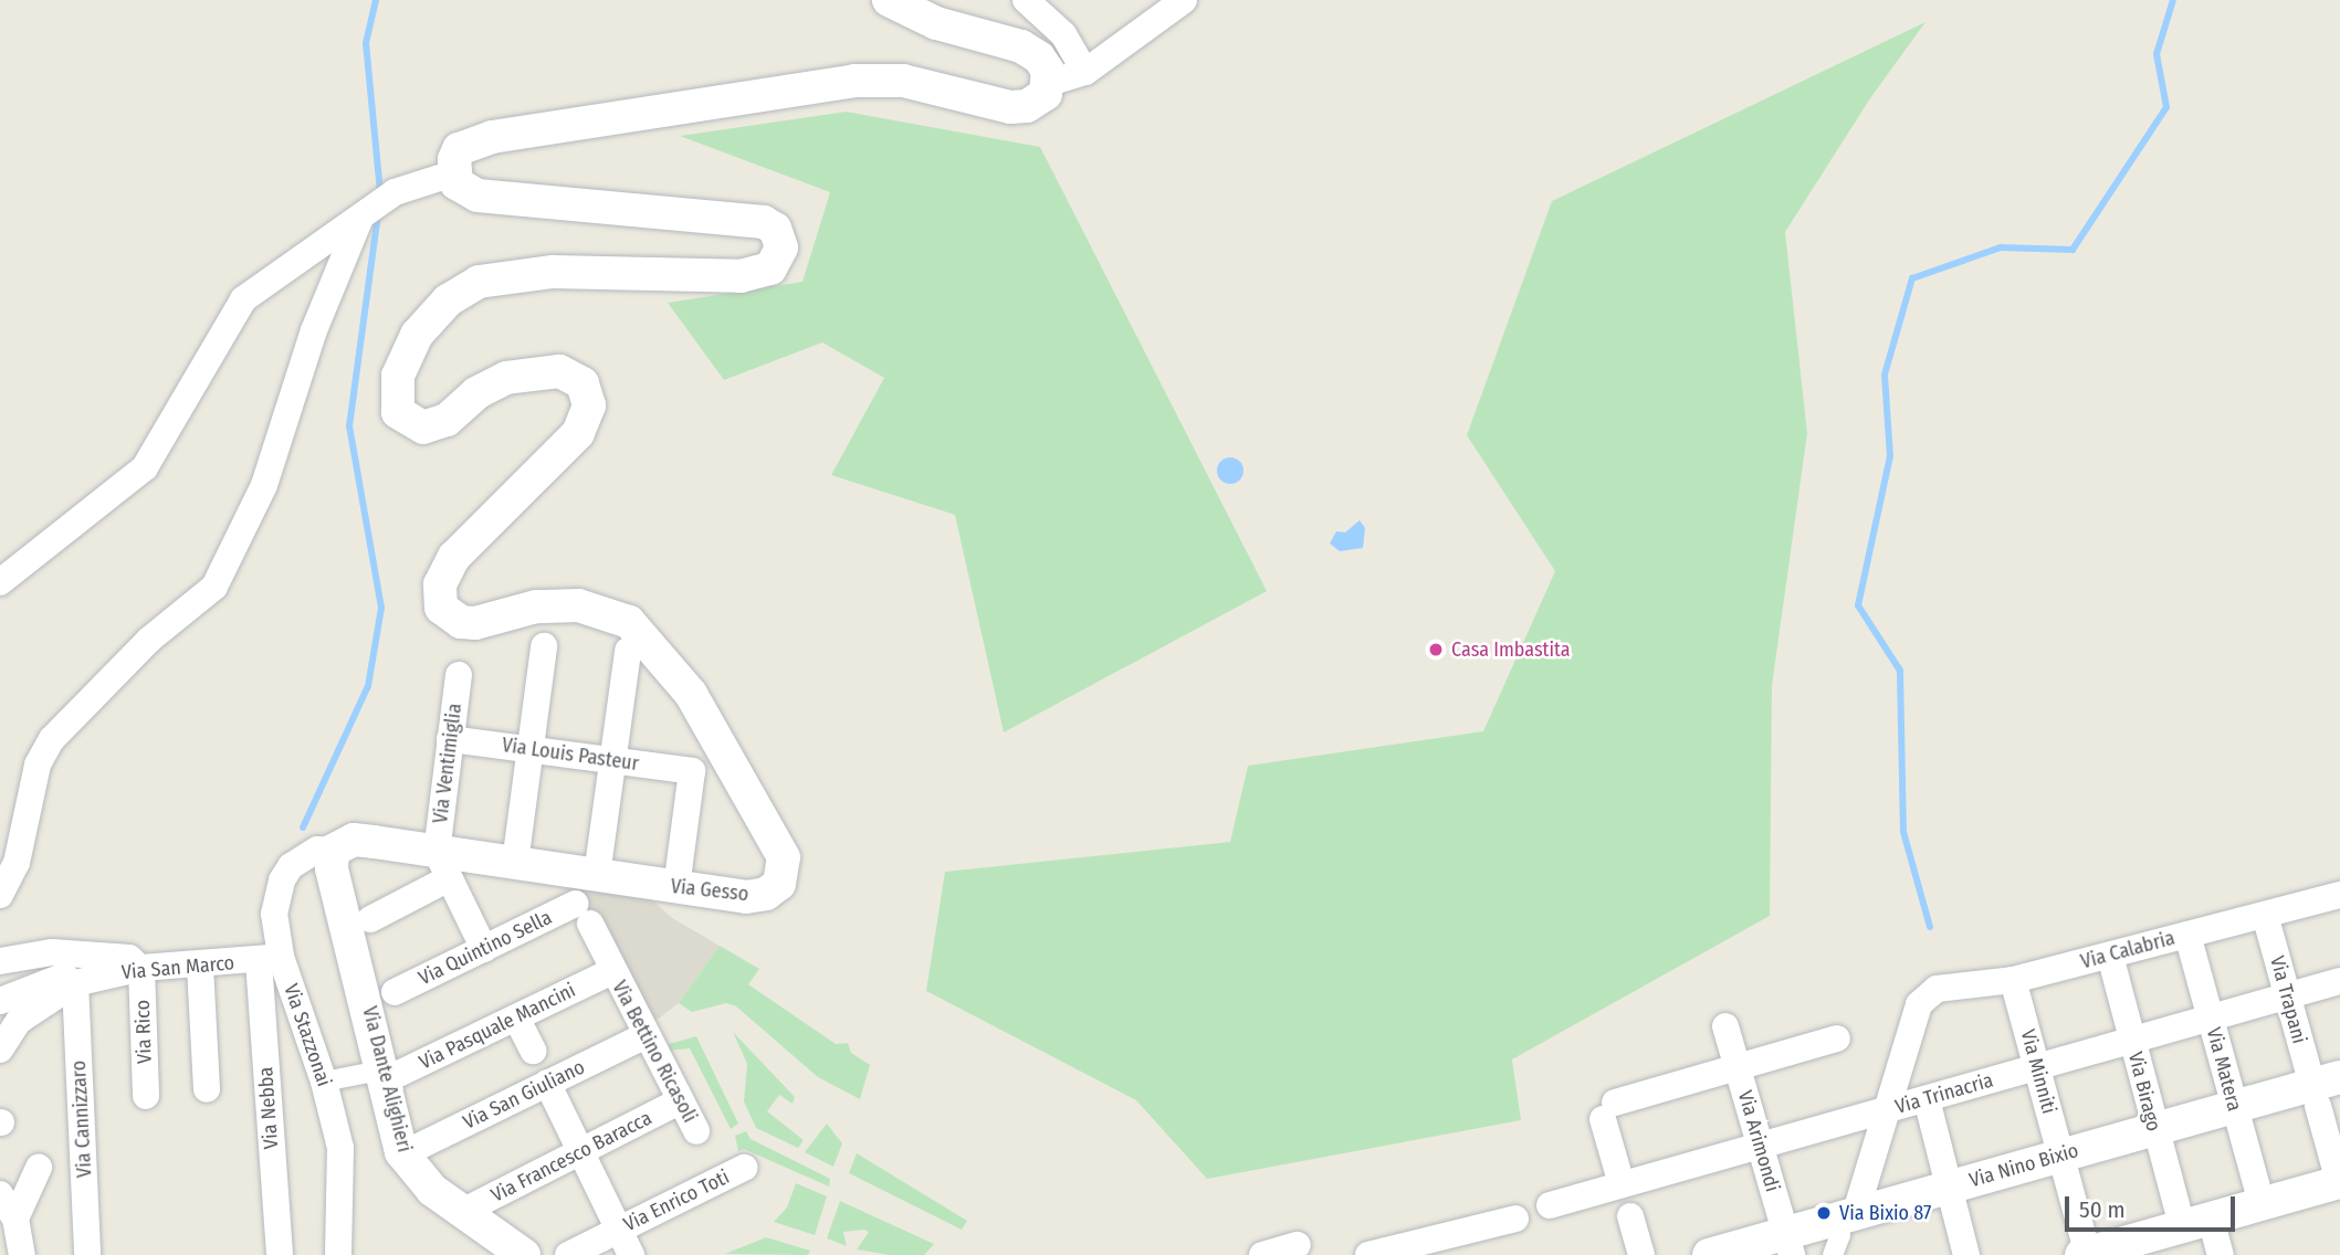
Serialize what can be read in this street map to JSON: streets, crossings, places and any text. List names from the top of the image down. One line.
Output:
{"streets":{"street":["Via Louis Pasteur","Via Ventimiglia","Via Gesso","Via Quintino Sella","Via Calabria","Via San Marco","Via Trapani","Via Pasquale Mancini","Via Rico","Via Stazzonai","Via Bettino Ricasoli","Via Matera","Via Minniti","Via Dante Alighieri","Via Birago","Via Trinacria","Via San Giuliano","Via Nebba","Via Cannizzaro","Via Arimondi","Via Francesco Baracca","Via Nino Bixio","Via Enrico Toti"]},"crossings":[["Via Louis Pasteur","Via Ventimiglia"],["Via Louis Pasteur","Via Gesso"],["Via Ventimiglia","Via Gesso"],["Via Gesso","Via Stazzonai"],["Via Gesso","Via Dante Alighieri"],["Via Quintino Sella","Via Bettino Ricasoli"],["Via Calabria","Via Trapani"],["Via Calabria","Via Matera"],["Via Calabria","Via Minniti"],["Via Calabria","Via Birago"],["Via Calabria","Via Trinacria"],["Via San Marco","Via Rico"],["Via San Marco","Via Stazzonai"],["Via San Marco","Via Nebba"],["Via San Marco","Via Cannizzaro"],["Via Trapani","Via Trinacria"],["Via Trapani","Via Nino Bixio"],["Via Pasquale Mancini","Via Bettino Ricasoli"],["Via Pasquale Mancini","Via Dante Alighieri"],["Via Stazzonai","Via Dante Alighieri"],["Via Stazzonai","Via Nebba"],["Via Bettino Ricasoli","Via San Giuliano"],["Via Bettino Ricasoli","Via Francesco Baracca"],["Via Matera","Via Trinacria"],["Via Matera","Via Nino Bixio"],["Via Minniti","Via Trinacria"],["Via Minniti","Via Nino Bixio"],["Via Dante Alighieri","Via San Giuliano"],["Via Dante Alighieri","Via Francesco Baracca"],["Via Birago","Via Trinacria"],["Via Birago","Via Nino Bixio"],["Via Trinacria","Via Arimondi"],["Via Arimondi","Via Nino Bixio"]],"places":["Casa Imbastita","Via Bixio 87"],"scale_bar":"50 m"}
